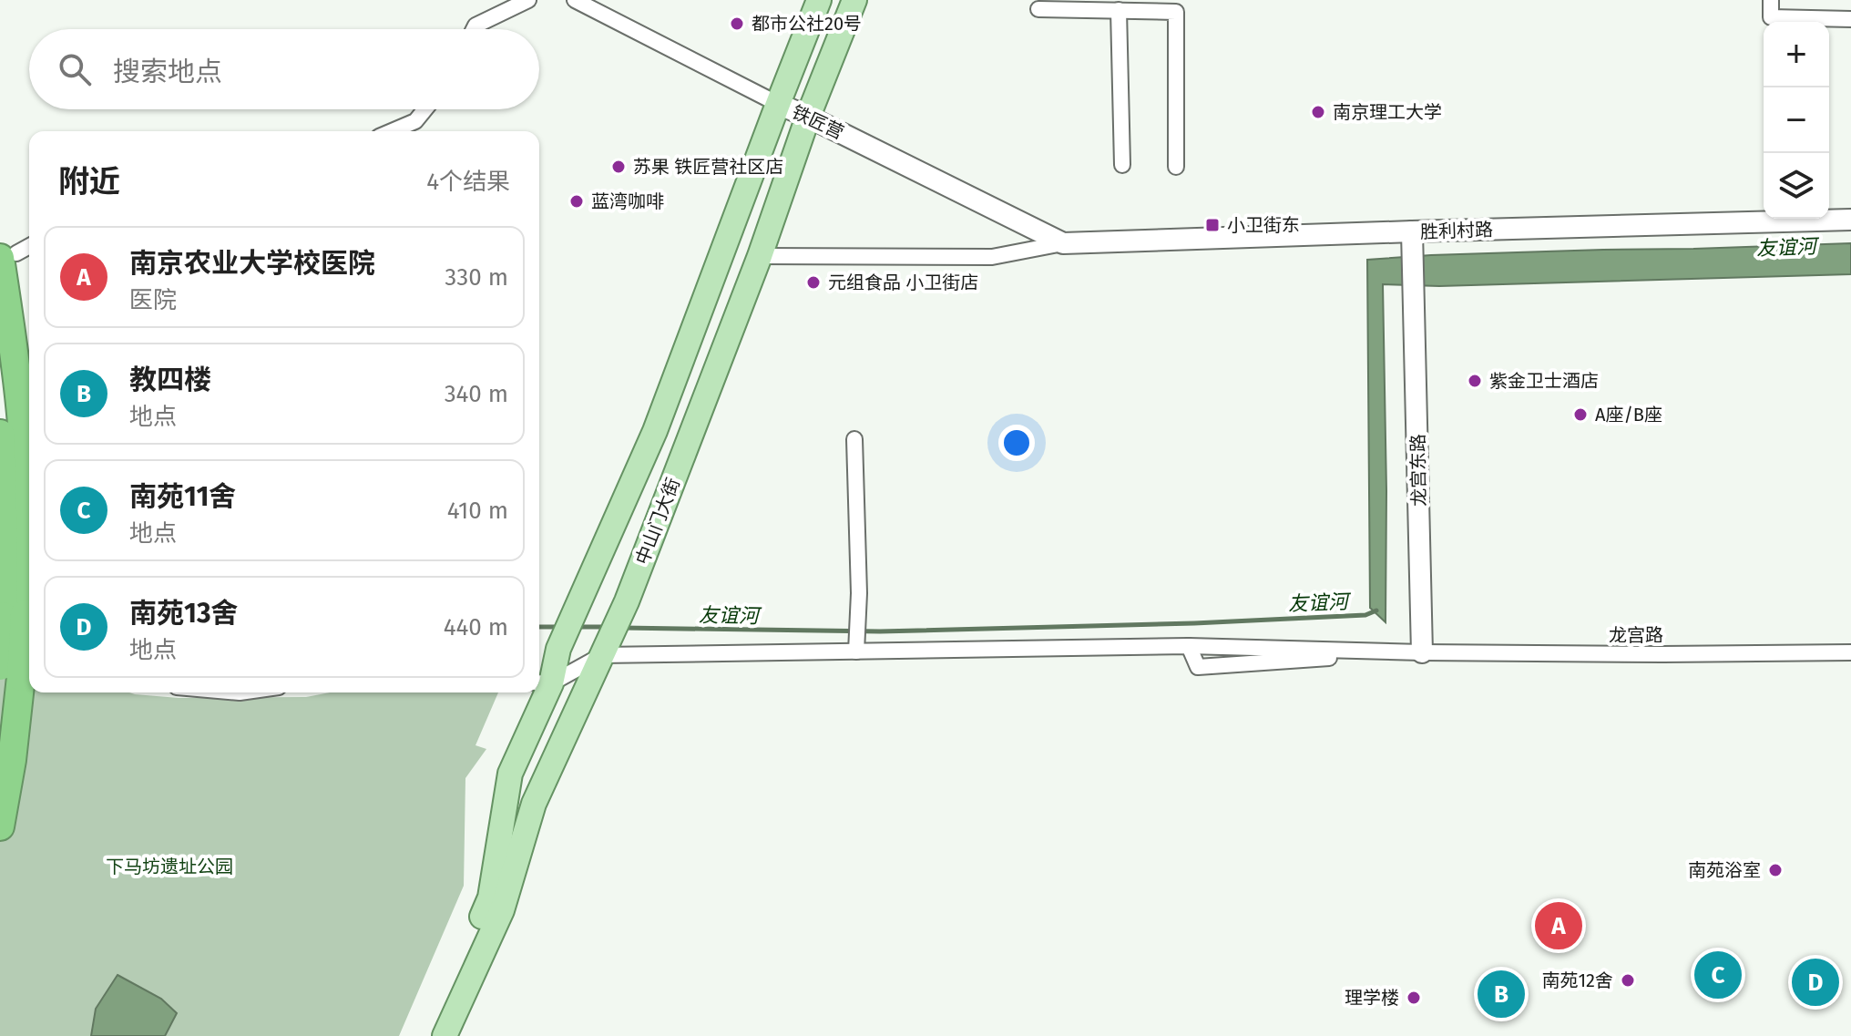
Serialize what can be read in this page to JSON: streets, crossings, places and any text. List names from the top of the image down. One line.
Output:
{"streets":{"main road":["中山门大街"],"street":["铁匠营","胜利村路","龙宫东路","龙宫路"]},"crossings":[["铁匠营","胜利村路"],["铁匠营","中山门大街"],["胜利村路","龙宫东路"],["龙宫东路","龙宫路"],["中山门大街","龙宫路"]],"water":["友谊河"],"parks":["下马坊遗址公园"],"places":{"other":["都市公社20号","南京理工大学","苏果 铁匠营社区店","蓝湾咖啡","元组食品 小卫街店","紫金卫士酒店","A座/B座","南苑浴室","南苑12舍","理学楼"],"transit":["小卫街东"]},"page":{"map_buttons":["+","−"],"search":"搜索地点","heading":["附近","4个结果"],"list":[{"mark":"A","name":"南京农业大学校医院","note":"医院","value":"330 m"},{"mark":"B","name":"教四楼","note":"地点","value":"340 m"},{"mark":"C","name":"南苑11舍","note":"地点","value":"410 m"},{"mark":"D","name":"南苑13舍","note":"地点","value":"440 m"}],"pins":["A","C","D","B"]}}
